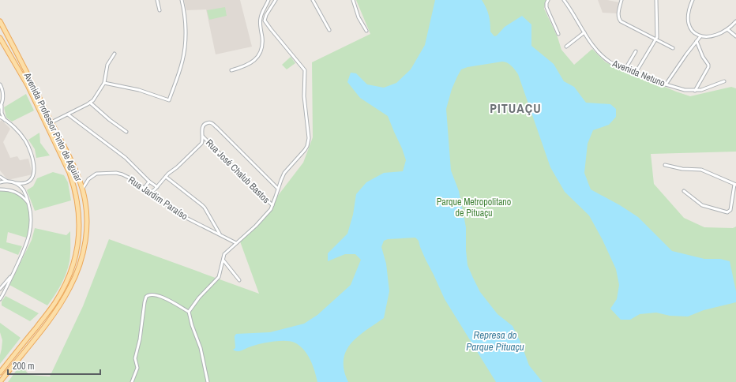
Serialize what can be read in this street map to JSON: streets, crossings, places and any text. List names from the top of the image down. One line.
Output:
{"streets":{"main road":["Avenida Professor Pinto de Aguiar"],"street":["Avenida Netuno","Rua José Chalub Bastos","Rua Jardim Paraíso"]},"crossings":[["Avenida Professor Pinto de Aguiar","Rua Jardim Paraíso"]],"districts":["PITUAÇU"],"water":["Represa do Parque Pituaçu"],"parks":["Parque Metropolitano de Pituaçu"],"scale_bar":"200 m"}
